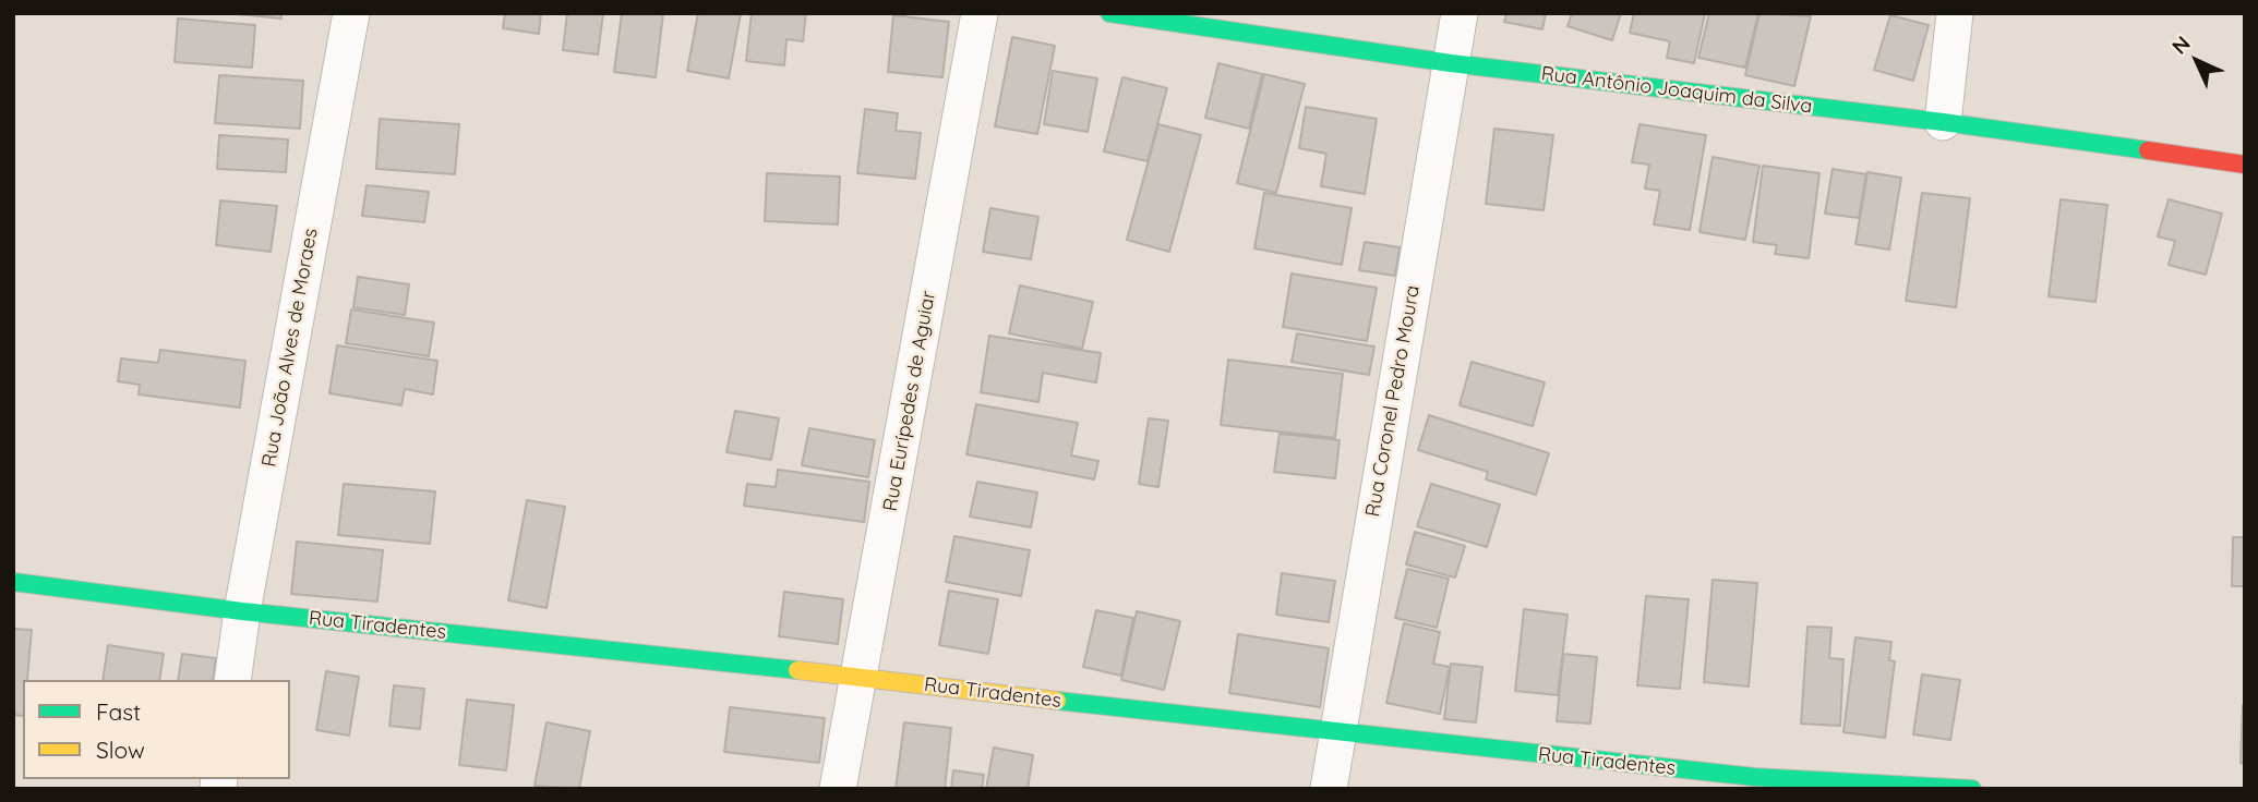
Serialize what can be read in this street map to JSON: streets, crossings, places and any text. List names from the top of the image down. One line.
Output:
{"streets":{"street":["Rua Antônio Joaquim da Silva","Rua João Alves de Moraes","Rua Eurípedes de Aguiar","Rua Coronel Pedro Moura","Rua Tiradentes"]},"crossings":[["Rua Antônio Joaquim da Silva","Rua Coronel Pedro Moura"],["Rua João Alves de Moraes","Rua Tiradentes"],["Rua Eurípedes de Aguiar","Rua Tiradentes"],["Rua Coronel Pedro Moura","Rua Tiradentes"]],"legend":["Fast","Slow"],"north":"top left"}
